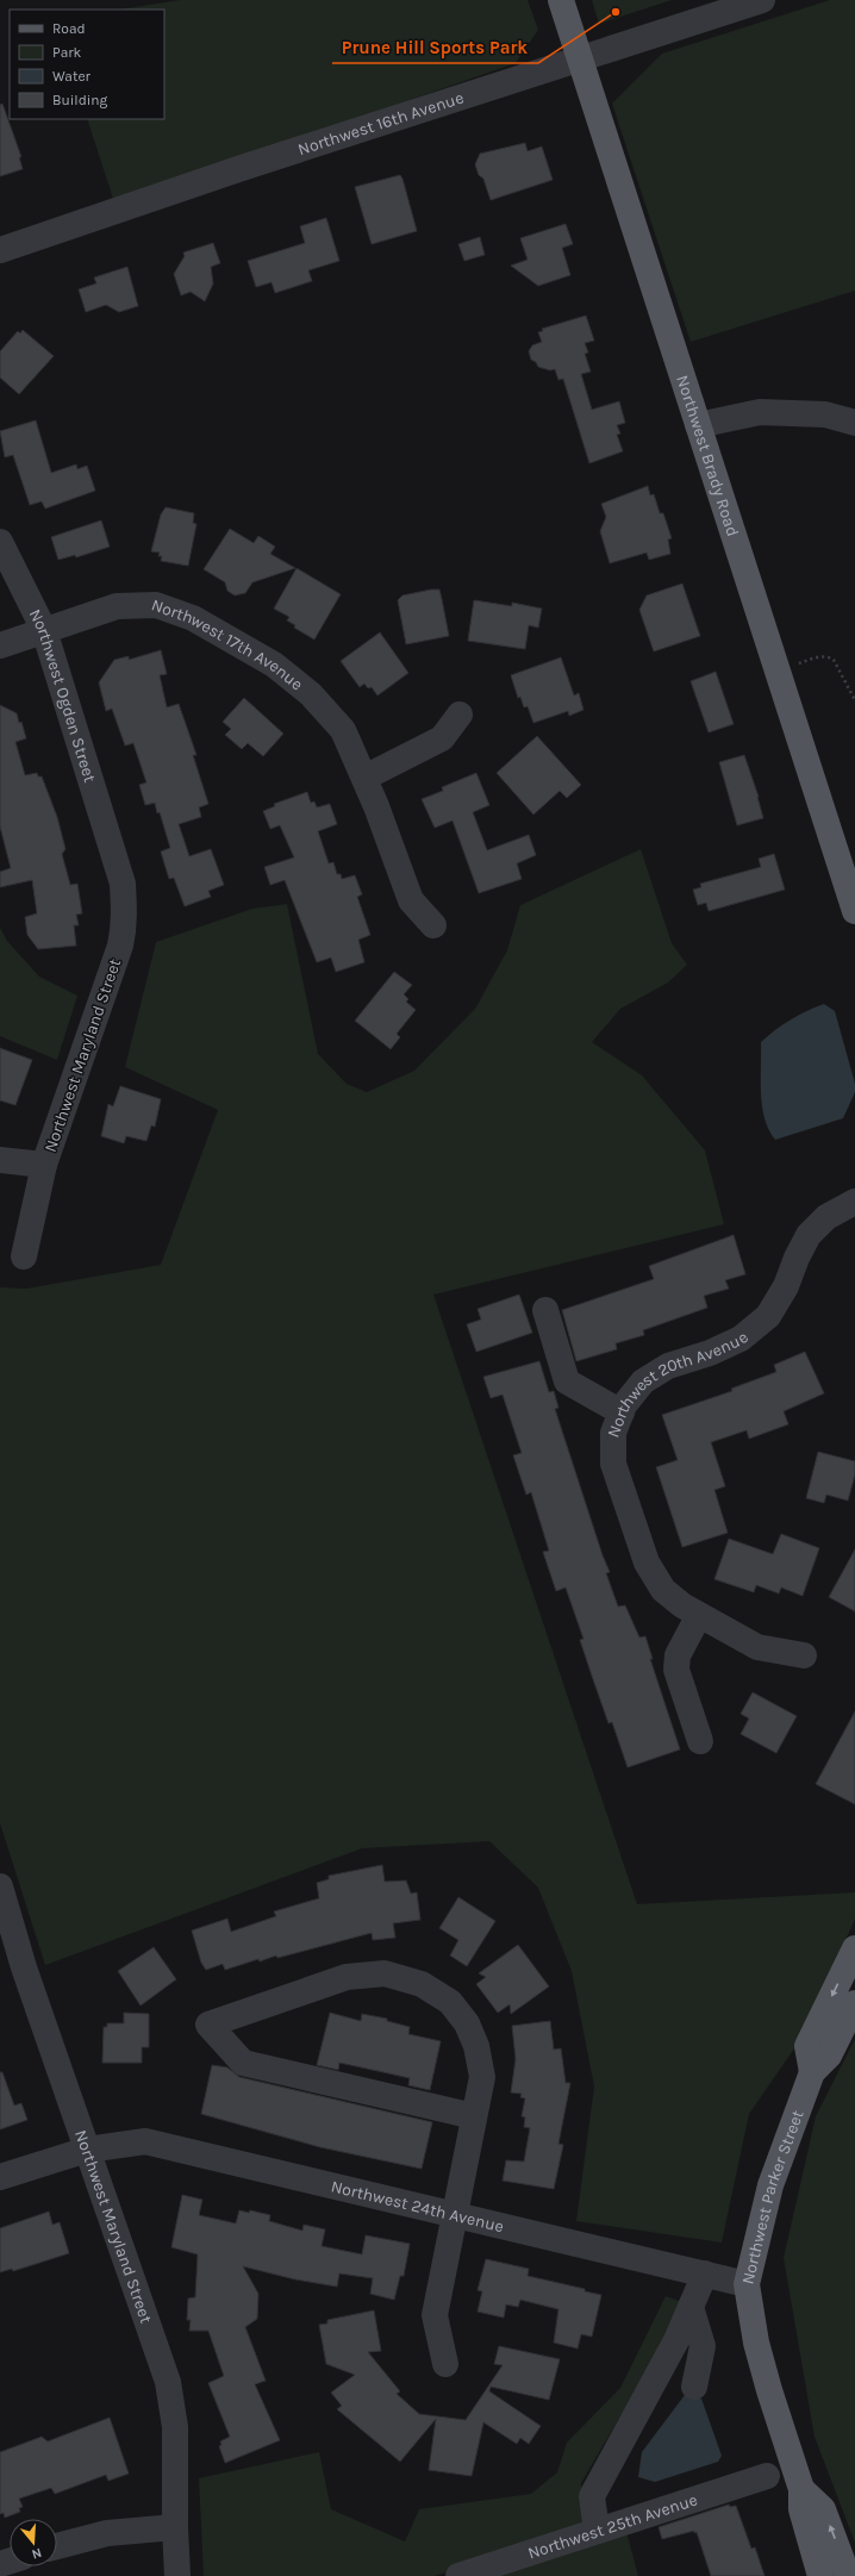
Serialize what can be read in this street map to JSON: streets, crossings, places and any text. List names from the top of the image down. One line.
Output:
{"streets":{"main road":["Northwest Brady Road","Northwest Parker Street"],"street":["Northwest 16th Avenue","Northwest 17th Avenue","Northwest Ogden Street","Northwest Maryland Street","Northwest 20th Avenue","Northwest 24th Avenue","Northwest 25th Avenue"]},"crossings":[["Northwest 16th Avenue","Northwest Brady Road"],["Northwest 17th Avenue","Northwest Ogden Street"],["Northwest Ogden Street","Northwest Maryland Street"],["Northwest Maryland Street","Northwest 24th Avenue"],["Northwest Parker Street","Northwest 24th Avenue"]],"places":["Prune Hill Sports Park"],"legend":["Road","Park","Water","Building"],"north":"bottom"}
